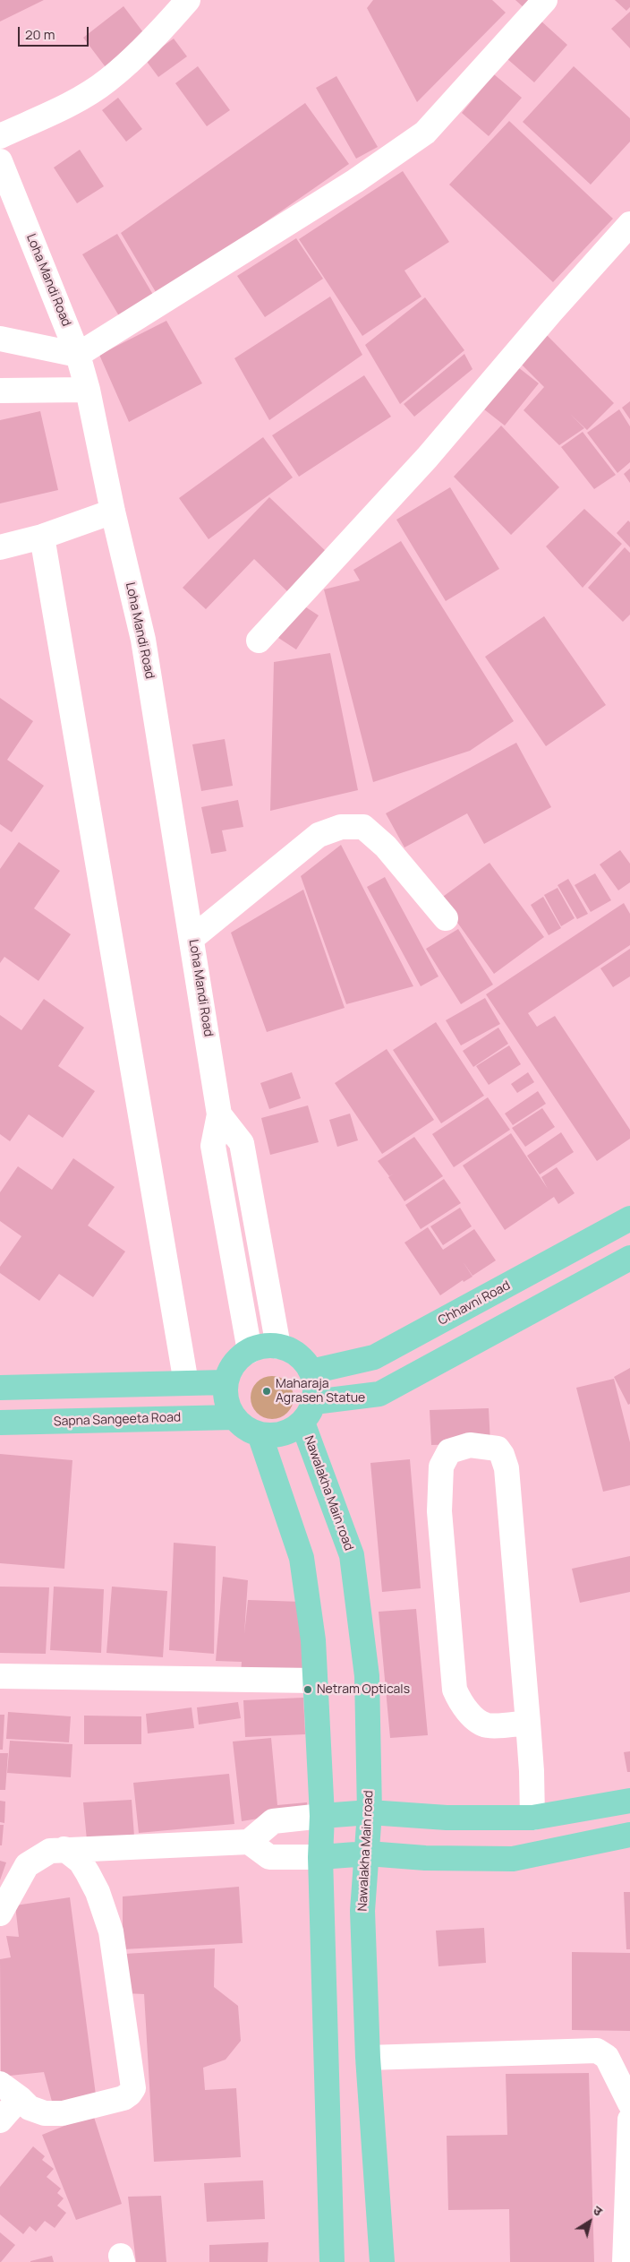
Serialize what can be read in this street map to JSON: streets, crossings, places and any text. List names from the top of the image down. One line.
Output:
{"streets":{"main road":["Chhavni Road","Sapna Sangeeta Road","Nawalakha Main road"],"street":["Loha Mandi Road"]},"crossings":[["Chhavni Road","Sapna Sangeeta Road"],["Chhavni Road","Nawalakha Main road"],["Sapna Sangeeta Road","Nawalakha Main road"]],"places":["Maharaja Agrasen Statue","Netram Opticals"],"scale_bar":"20 m","north":"top right"}
